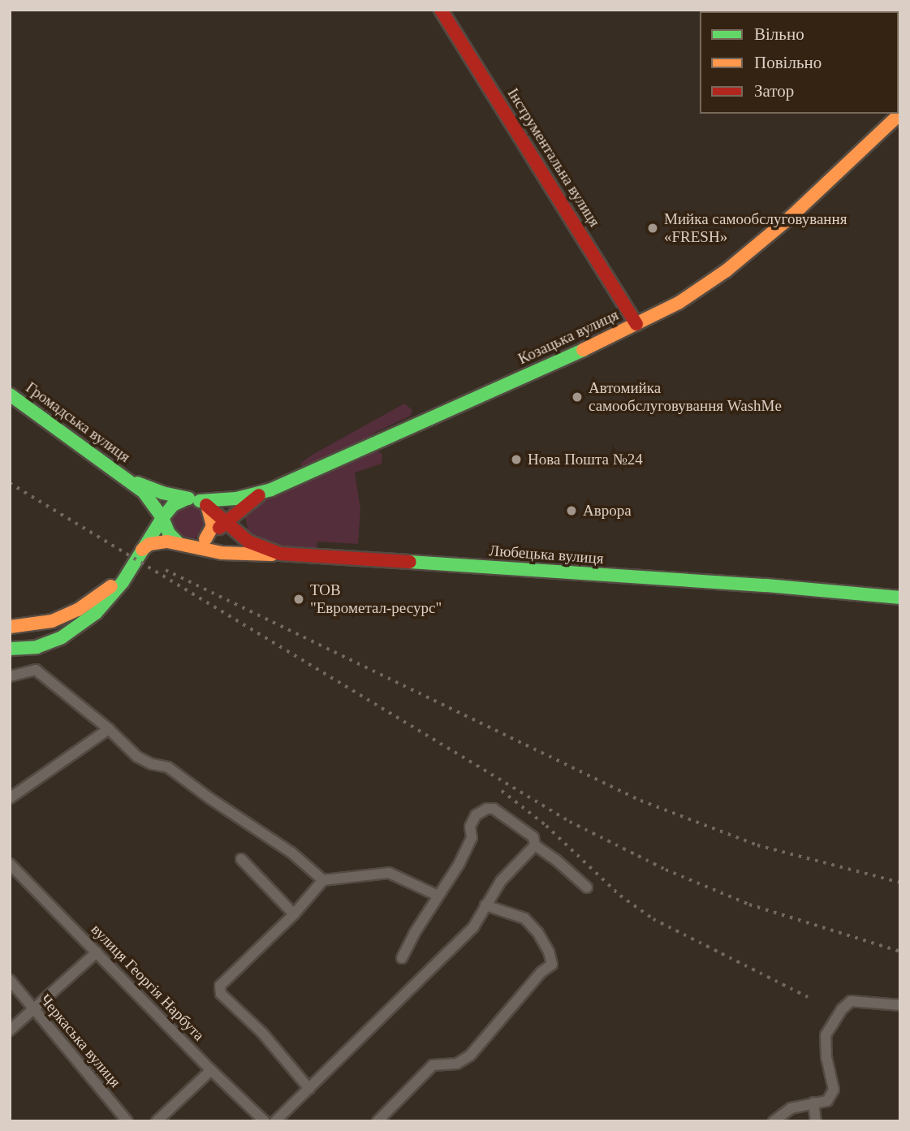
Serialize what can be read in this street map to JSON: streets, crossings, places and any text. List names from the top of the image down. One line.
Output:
{"streets":{"main road":["Інструментальна вулиця","Козацька вулиця","Громадська вулиця","Любецька вулиця"],"street":["вулиця Георгія Нарбута","Черкаська вулиця"]},"crossings":[["Інструментальна вулиця","Козацька вулиця"],["Козацька вулиця","Любецька вулиця"]],"places":["Мийка самообслуговування «FRESH»","Автомийка самообслуговування WashMe","Нова Пошта №24","Аврора","ТОВ \"Еврометал-ресурс\""],"legend":["Вільно","Повільно","Затор"]}
